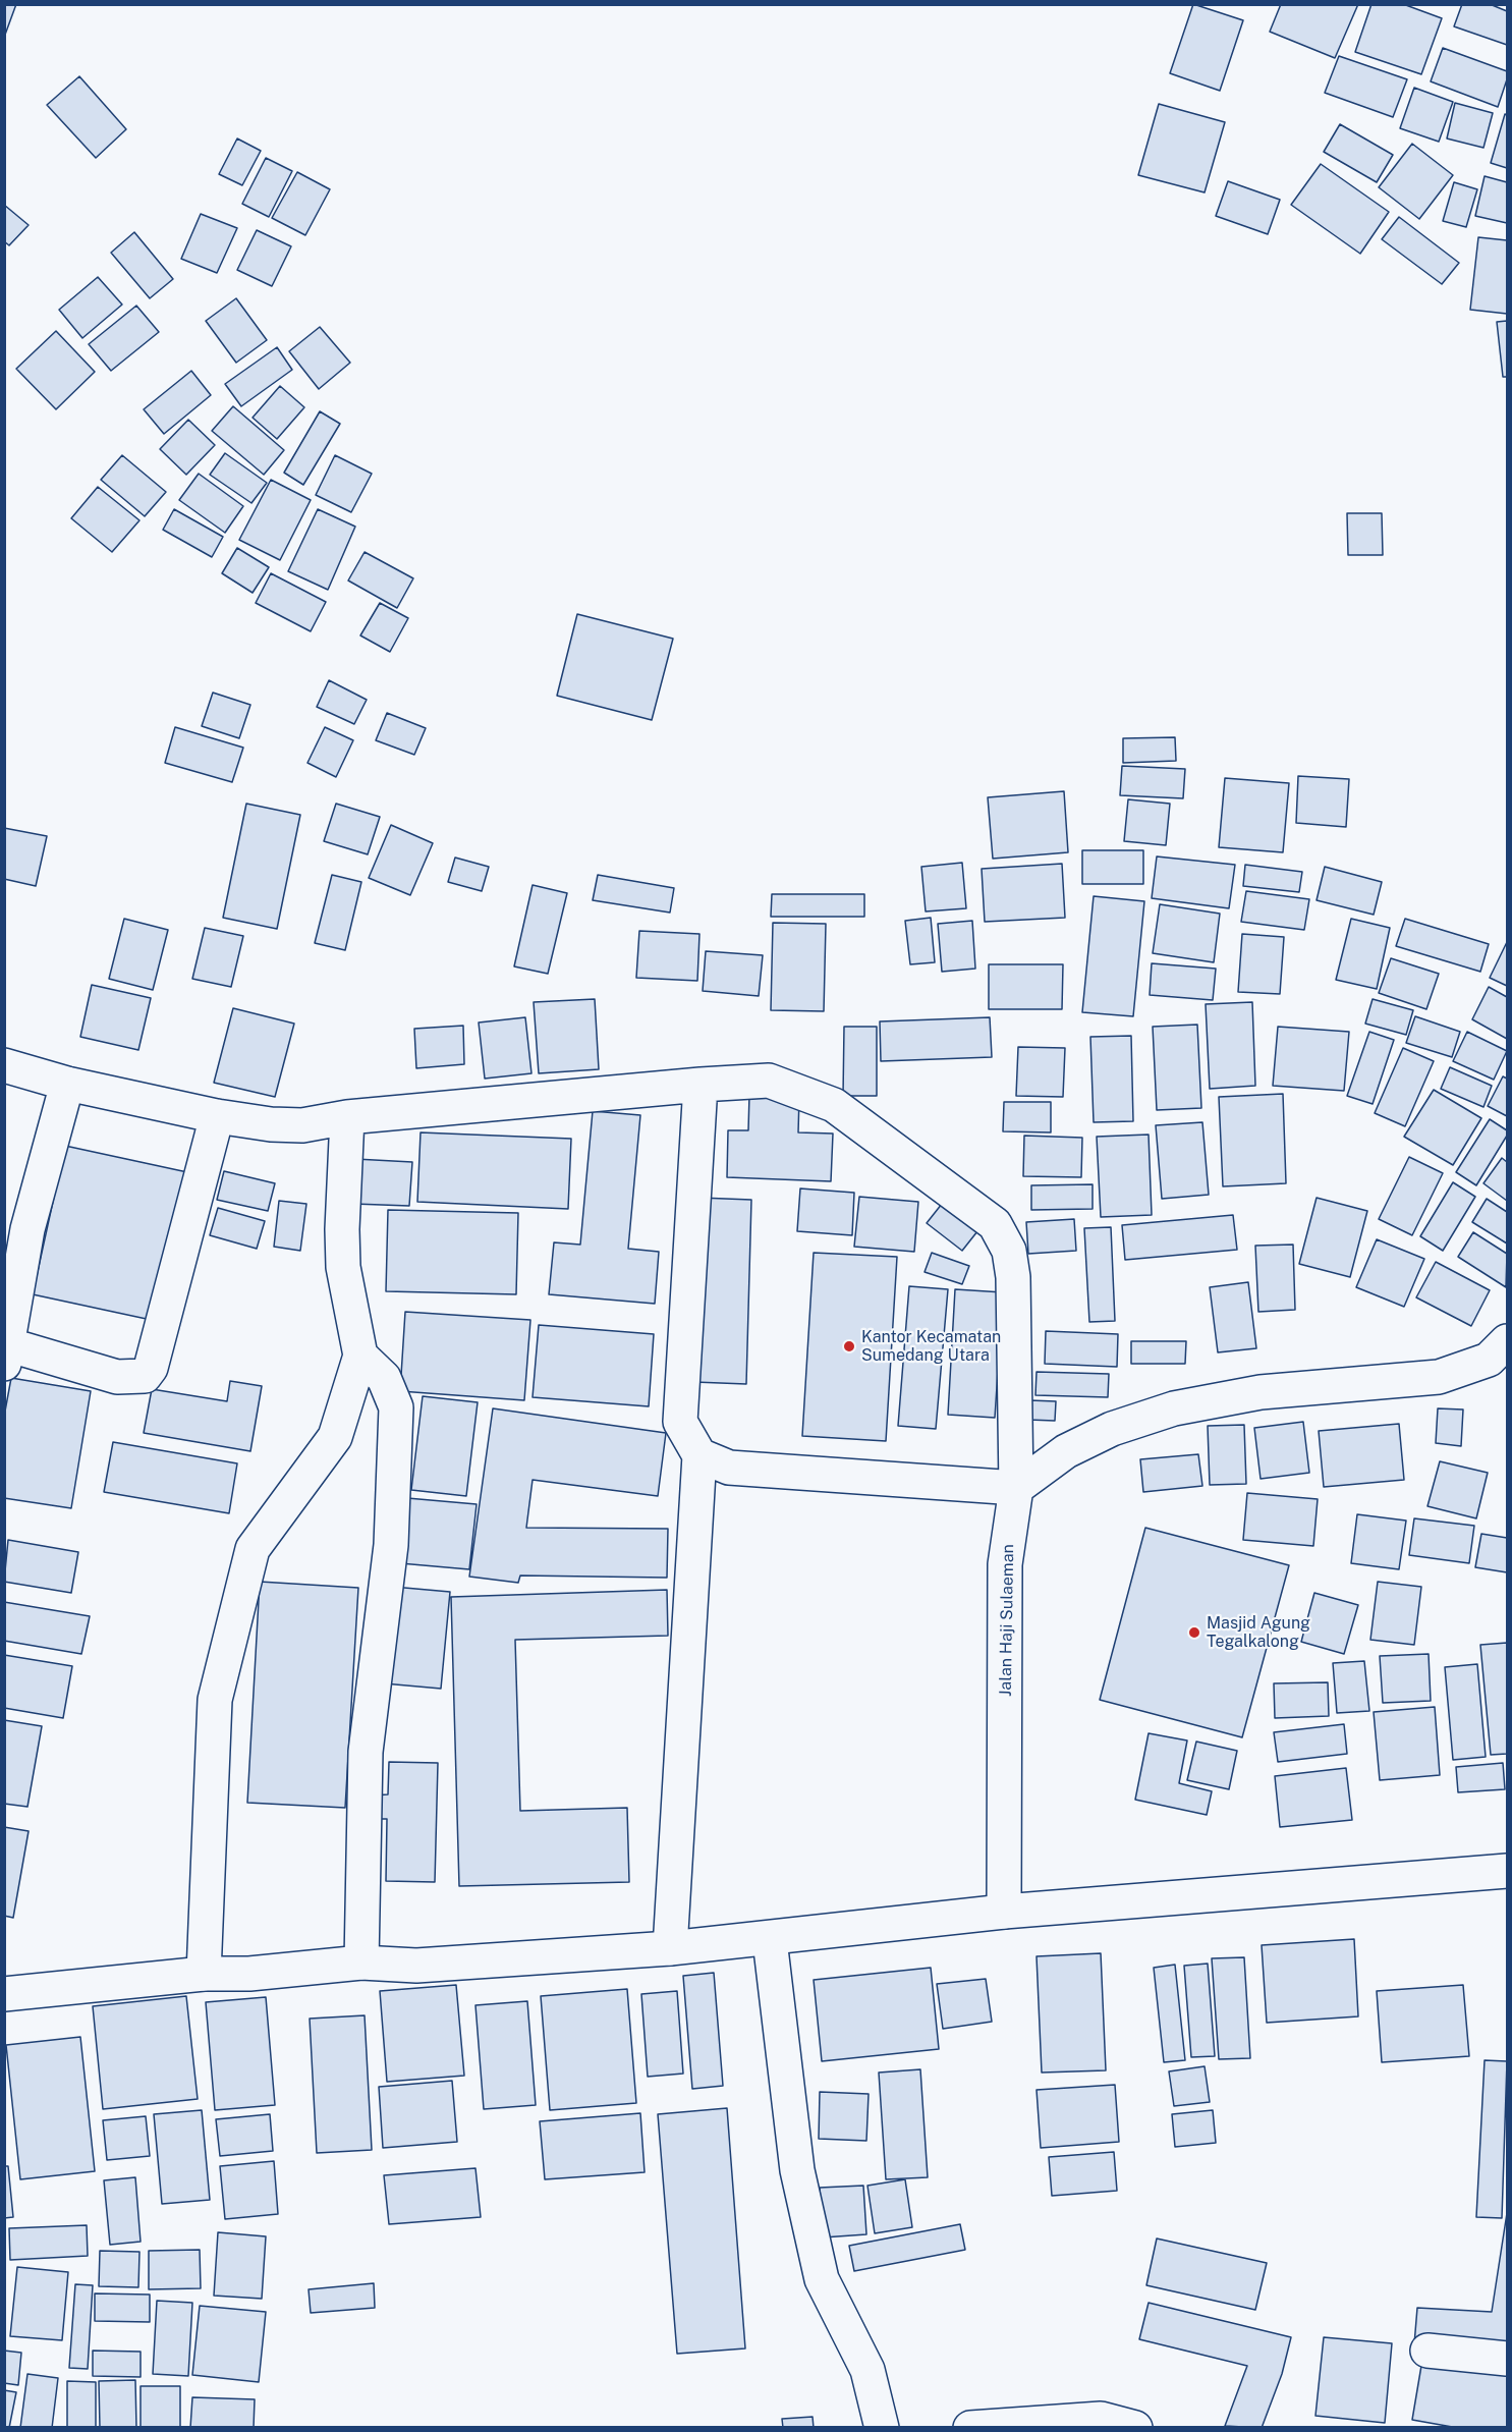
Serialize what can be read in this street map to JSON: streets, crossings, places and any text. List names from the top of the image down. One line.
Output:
{"streets":{"street":["Jalan Haji Sulaeman"]},"places":["Kantor Kecamatan Sumedang Utara","Masjid Agung Tegalkalong"]}
